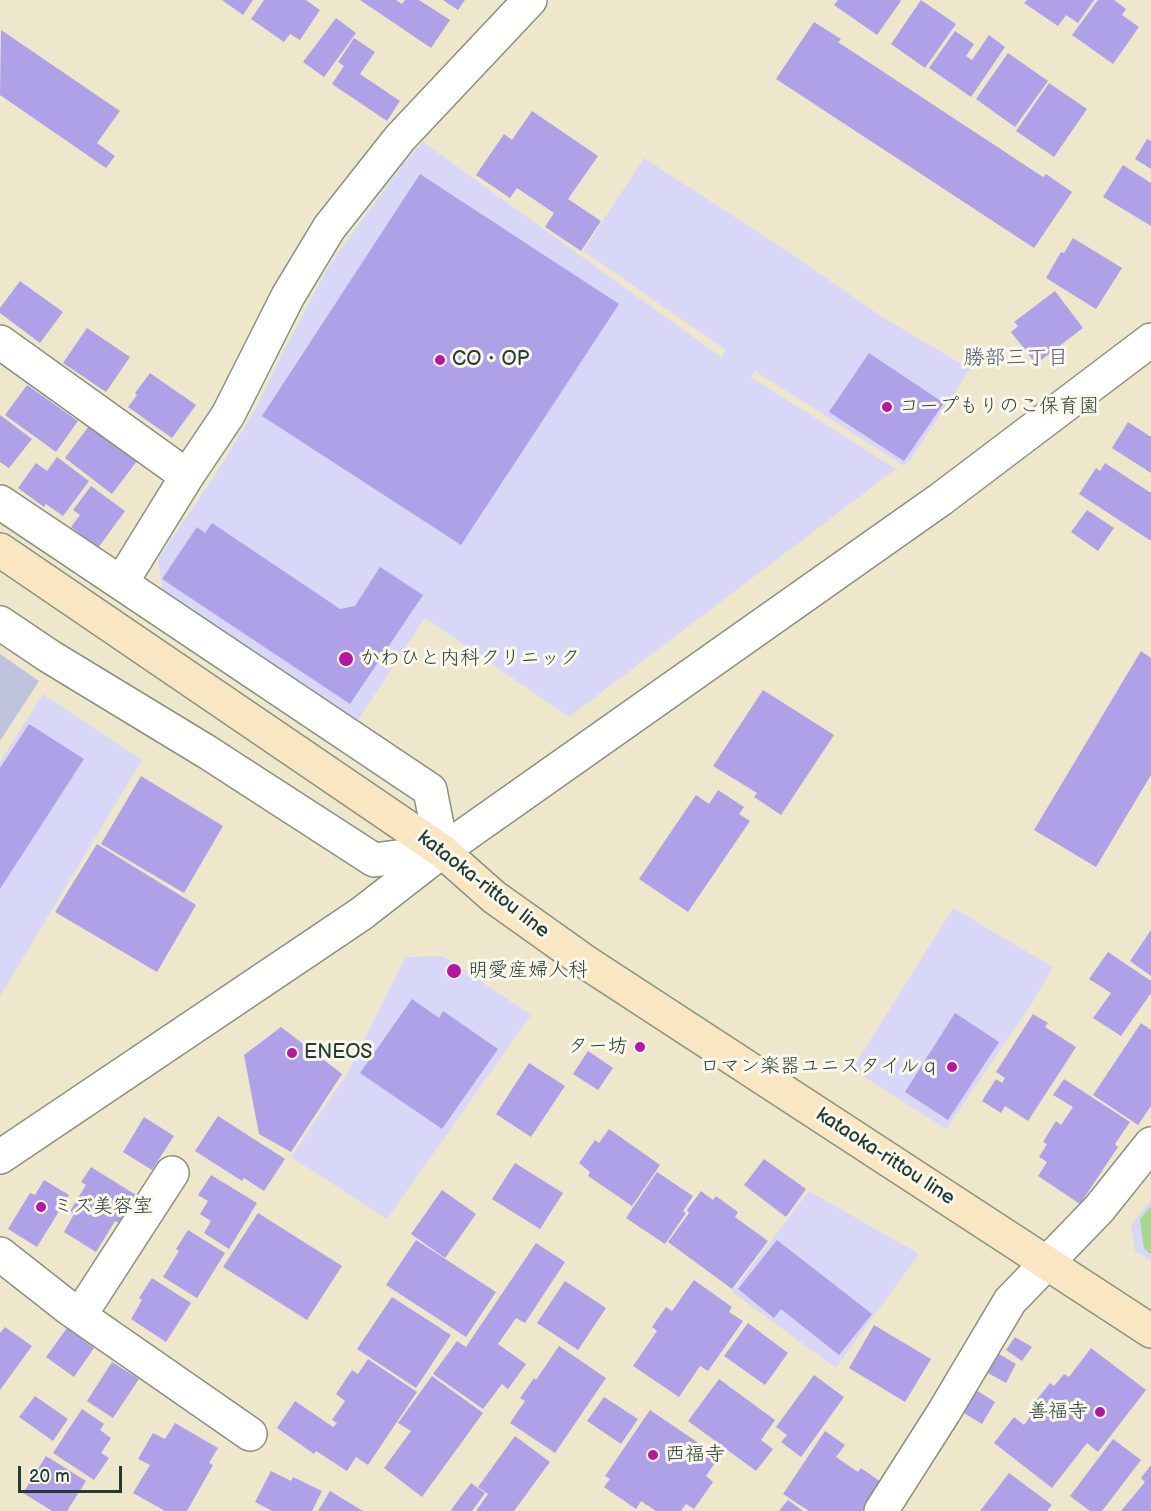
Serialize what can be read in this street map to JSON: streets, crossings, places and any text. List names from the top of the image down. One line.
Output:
{"streets":{"main road":["kataoka-rittou line"]},"districts":["勝部三丁目"],"places":["CO・OP","コープもりのこ保育園","かわひと内科クリニック","明愛産婦人科","ター坊","ENEOS","ロマン楽器ユニスタイルｑ","ミズ美容室","善福寺","西福寺"],"scale_bar":"20 m"}
